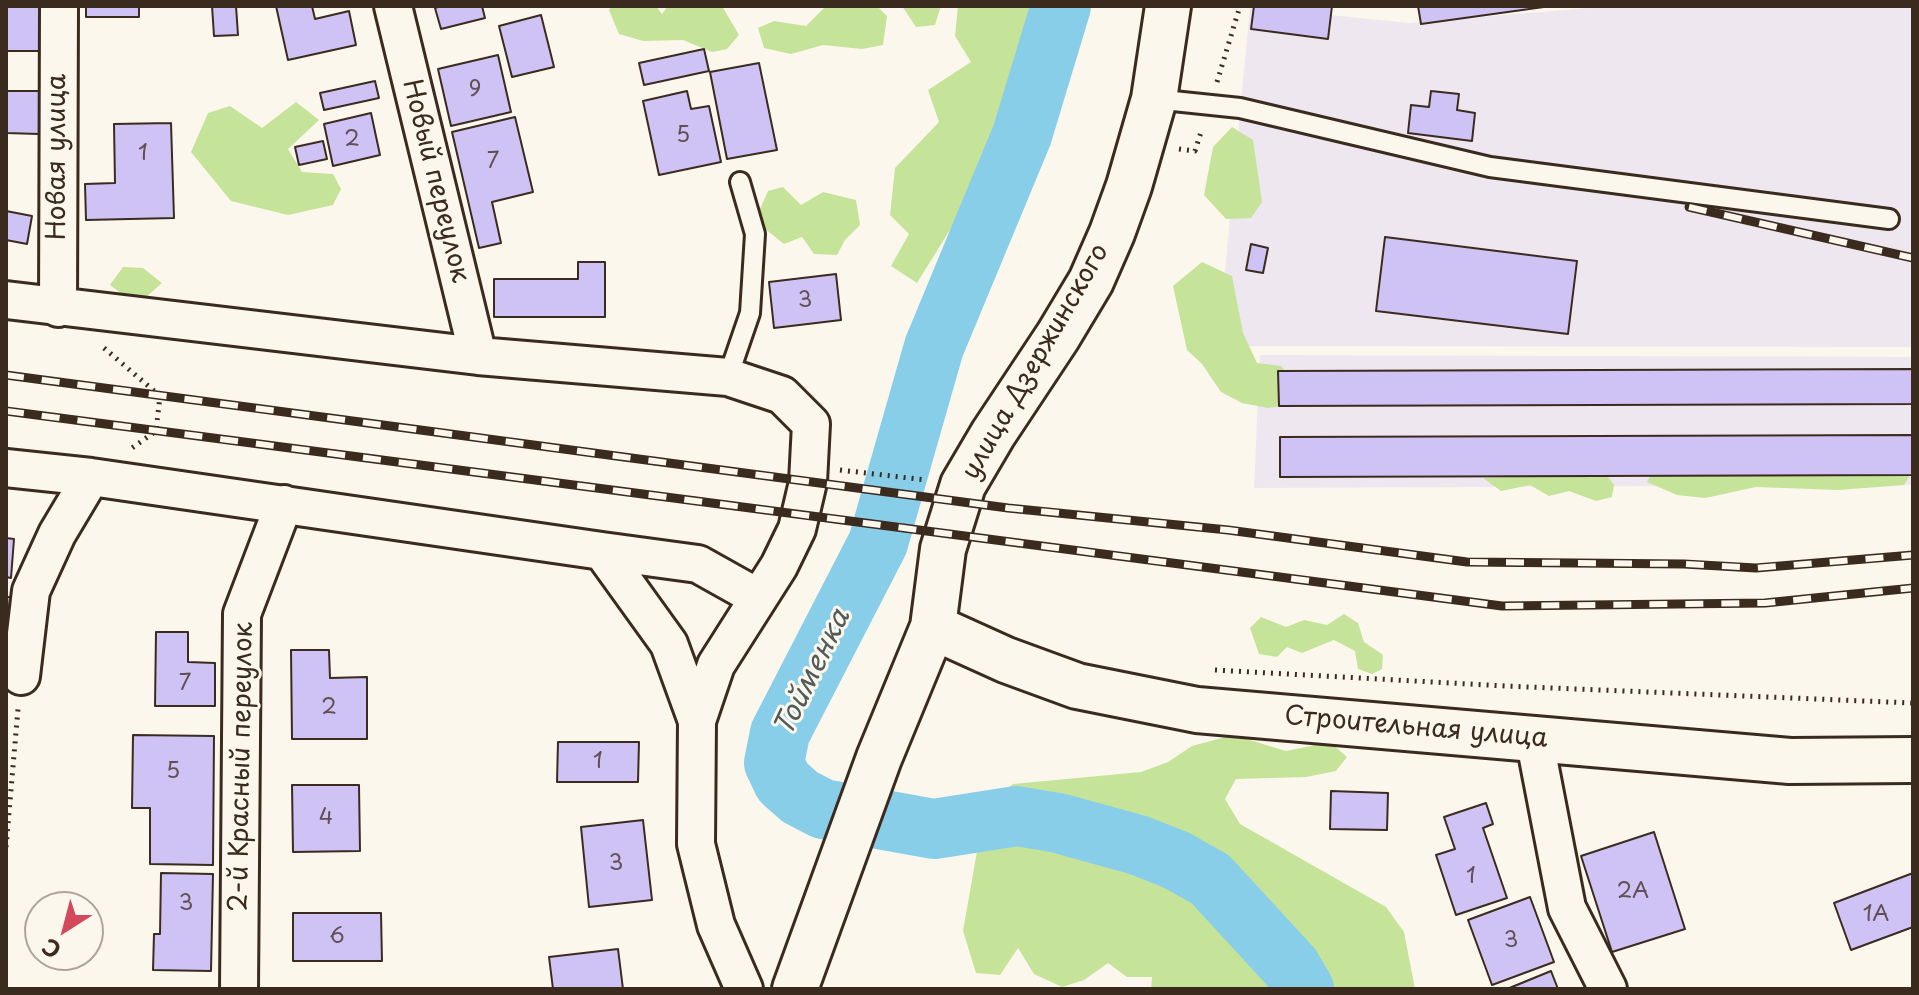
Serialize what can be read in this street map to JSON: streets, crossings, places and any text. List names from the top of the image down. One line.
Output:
{"streets":{"street":["Новая улица","Новый переулок","улица Дзержинского","Строительная улица","2-й Красный переулок"]},"crossings":[["улица Дзержинского","Строительная улица"]],"water":["Тойменка"],"house_numbers":["9","5","2","1","7","3","7","2","1","5","4","3","1","2А","3","1А","6","3"],"north":"bottom left"}
